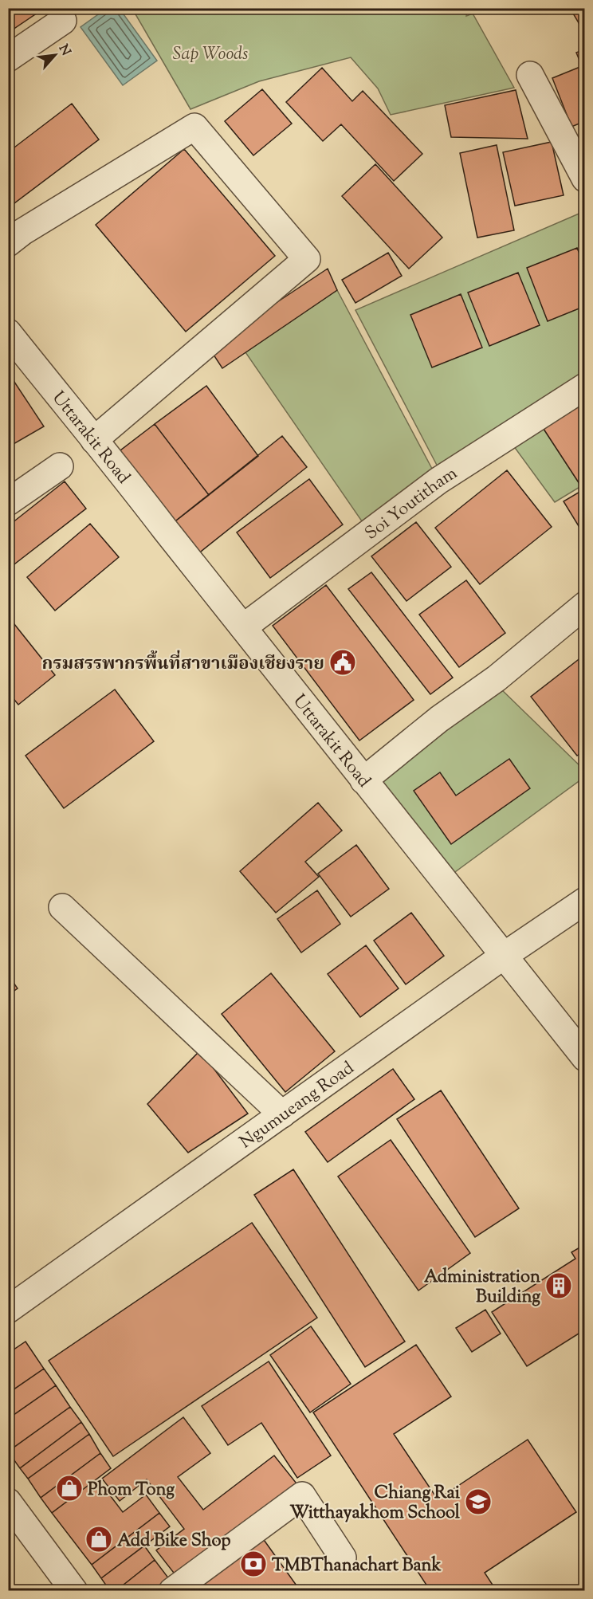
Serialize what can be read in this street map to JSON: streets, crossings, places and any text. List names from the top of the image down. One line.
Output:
{"streets":{"street":["Uttarakit Road","Soi Youtitham","Ngumueang Road"]},"crossings":[["Uttarakit Road","Soi Youtitham"],["Uttarakit Road","Ngumueang Road"]],"parks":["Sap Woods"],"places":{"public building":["กรมสรรพากรพื้นที่สาขาเมืองเชียงราย"],"building":["Administration Building"],"shop":["Phom Tong","Add Bike Shop"],"school or university":["Chiang Rai Witthayakhom School"],"bank":["TMBThanachart Bank"]},"north":"top right"}
